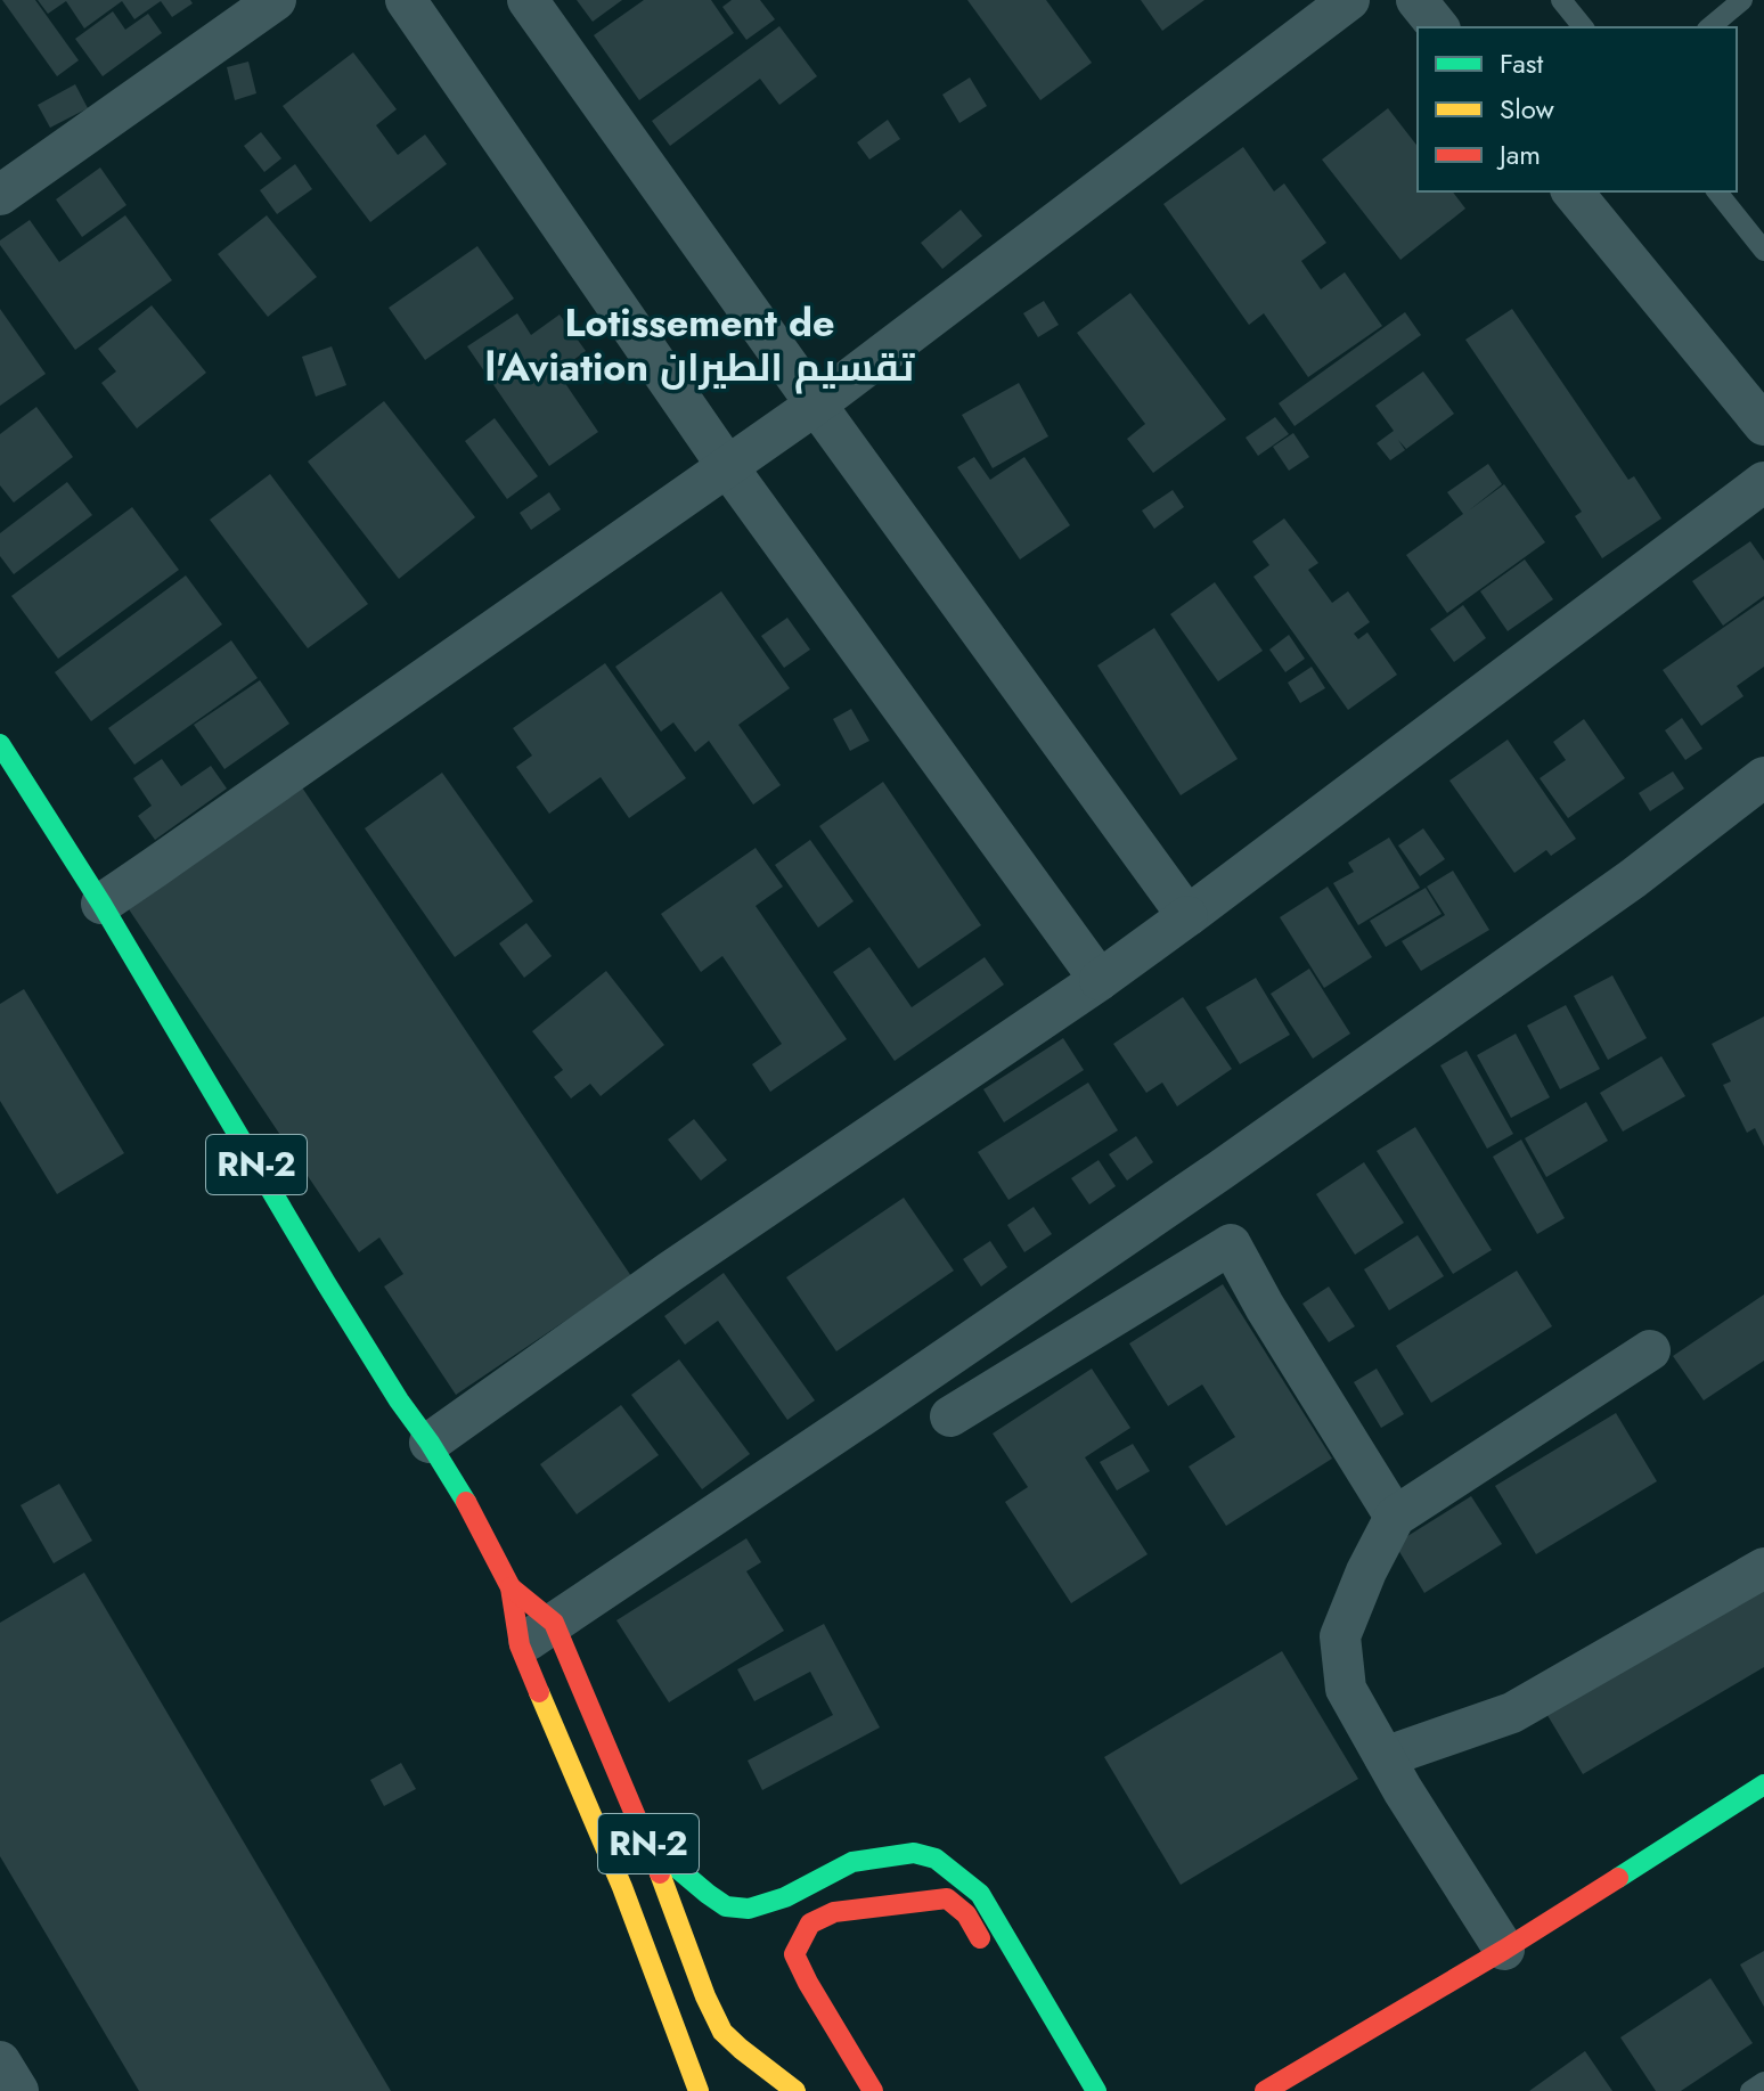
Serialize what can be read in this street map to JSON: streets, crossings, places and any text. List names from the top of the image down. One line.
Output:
{"streets":{"main road":["RN-2"]},"districts":["Lotissement de l'Aviation تقسيم الطيران"],"legend":["Fast","Slow","Jam"]}
